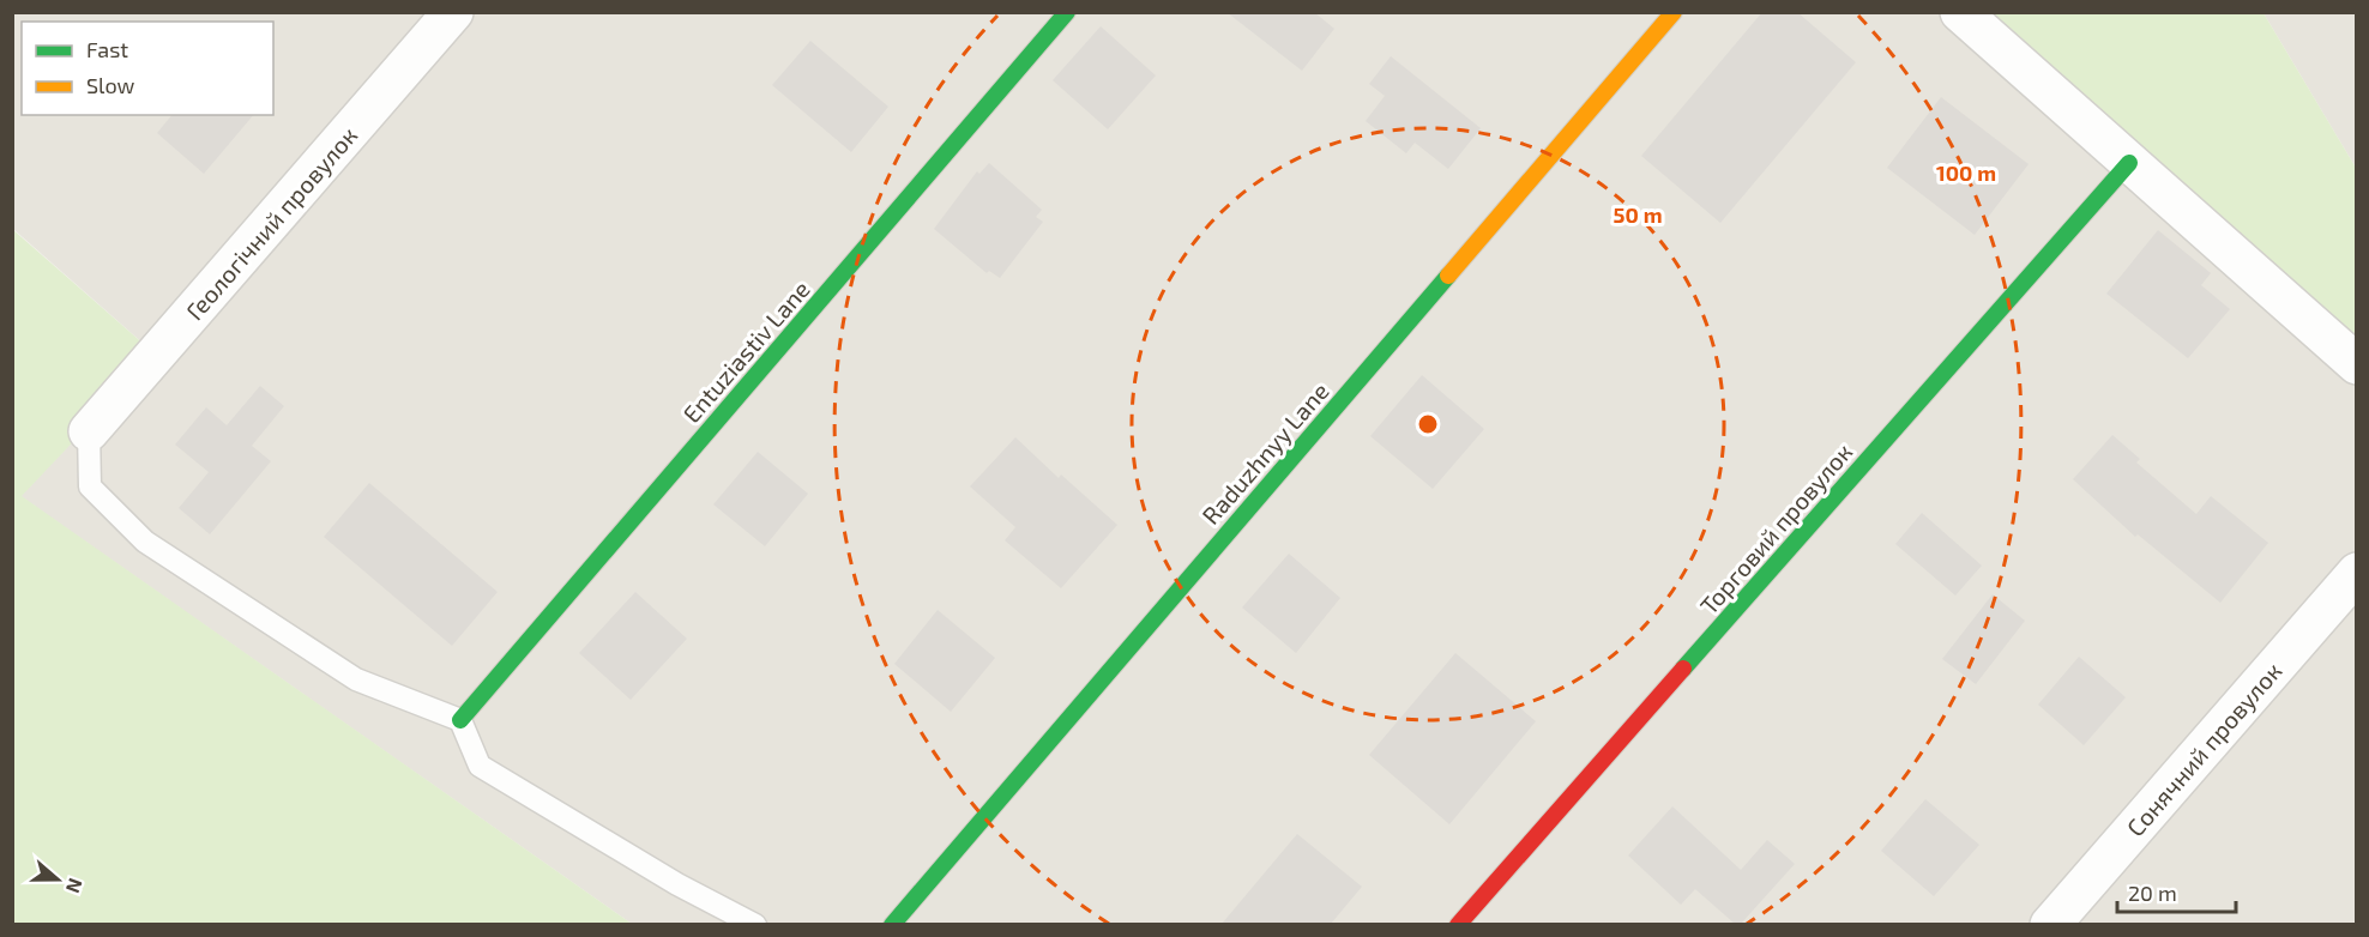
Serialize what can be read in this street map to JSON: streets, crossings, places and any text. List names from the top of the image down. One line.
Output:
{"streets":{"street":["Геологічний провулок","Entuziastiv Lane","Raduzhnyy Lane","Торговий провулок","Сонячний провулок"]},"legend":["Fast","Slow"],"scale_bar":"20 m","north":"right","rings":["100 m","50 m"]}
